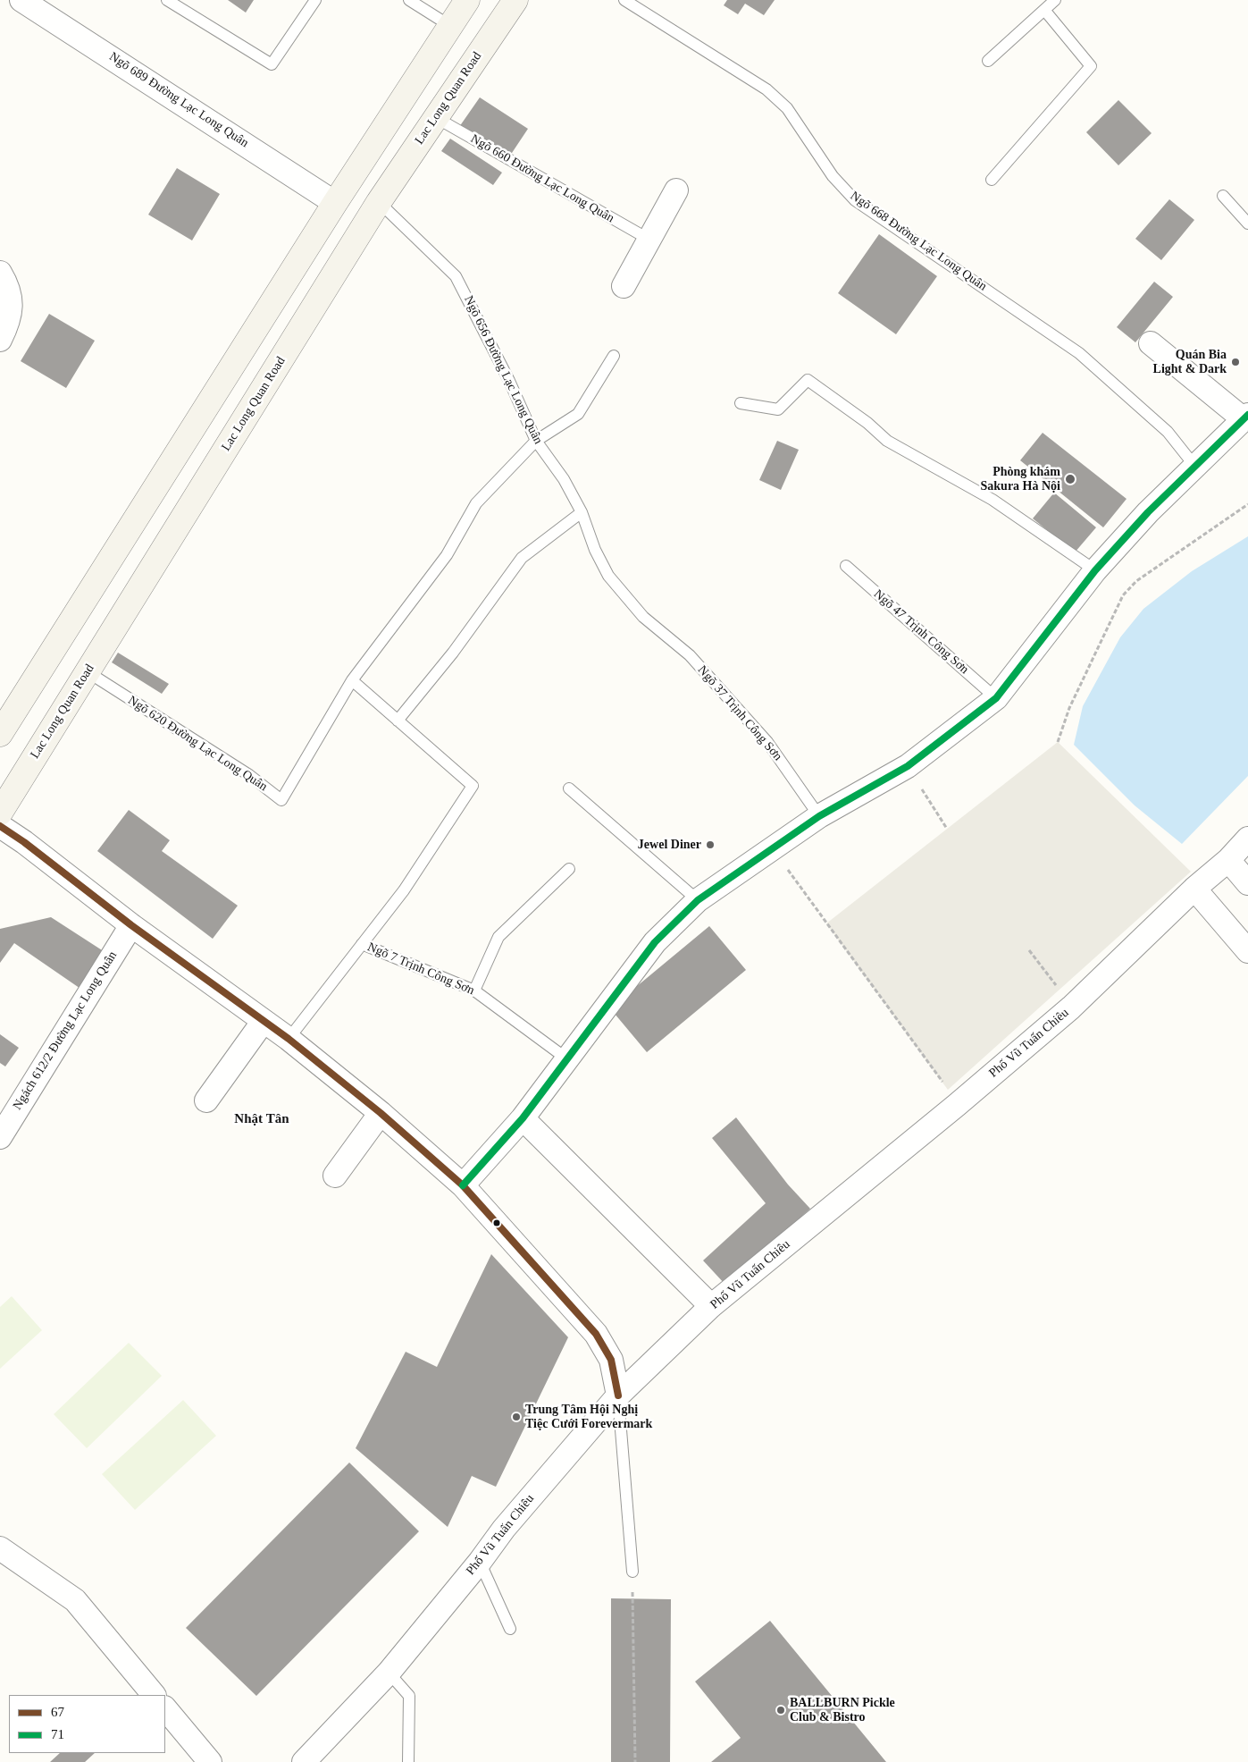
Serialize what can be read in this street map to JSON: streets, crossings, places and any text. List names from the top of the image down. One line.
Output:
{"streets":{"main road":["Lac Long Quan Road"],"street":["Ngõ 689 Đường Lạc Long Quân","Ngách 612/2 Đường Lạc Long Quân","Phố Vũ Tuấn Chiêu"],"lane":["Ngõ 660 Đường Lạc Long Quân","Ngõ 668 Đường Lạc Long Quân","Ngõ 656 Đường Lạc Long Quân","Ngõ 47 Trịnh Công Sơn","Ngõ 37 Trịnh Công Sơn","Ngõ 620 Đường Lạc Long Quân","Ngõ 7 Trịnh Công Sơn"]},"crossings":[["Lac Long Quan Road","Ngõ 660 Đường Lạc Long Quân"],["Lac Long Quan Road","Ngõ 656 Đường Lạc Long Quân"],["Lac Long Quan Road","Ngõ 620 Đường Lạc Long Quân"],["Ngõ 656 Đường Lạc Long Quân","Ngõ 37 Trịnh Công Sơn"]],"districts":["Nhật Tân"],"places":["Quán Bia Light & Dark","Phòng khám Sakura Hà Nội","Jewel Diner","Trung Tâm Hội Nghị Tiệc Cưới Forevermark","BALLBURN Pickle Club & Bistro"],"lines":["transit line 71","transit line 67"],"legend":["67","71"]}
